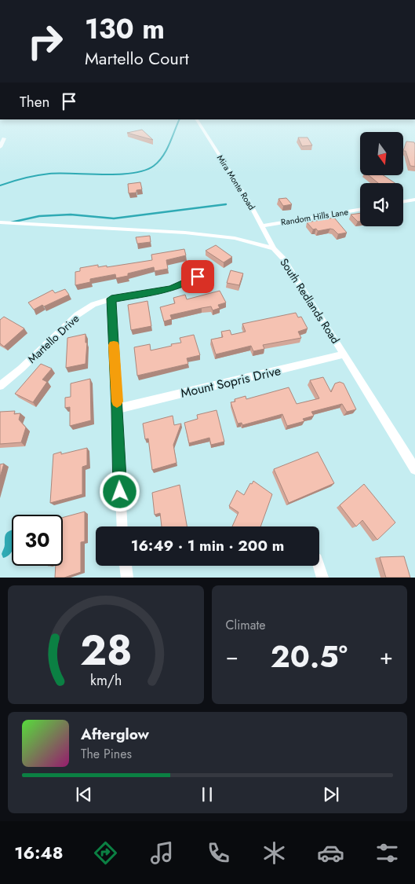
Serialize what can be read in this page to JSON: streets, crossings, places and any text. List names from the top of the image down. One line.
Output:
{"streets":{"street":["Mira Monte Road","Random Hills Lane","South Redlands Road","Martello Drive","Mount Sopris Drive"]},"crossings":[["Mira Monte Road","Random Hills Lane"],["Mira Monte Road","South Redlands Road"],["South Redlands Road","Mount Sopris Drive"]],"north":"bottom","page":{"turn":["130 m","Martello Court"],"then":"Then","limit":"30","trip":"16:49 · 1 min · 200 m","tile":"Climate","heat":["−","20.5°","+"],"song":["Afterglow","The Pines"],"tabs":"16:48","gauge":["28","km/h"]}}
